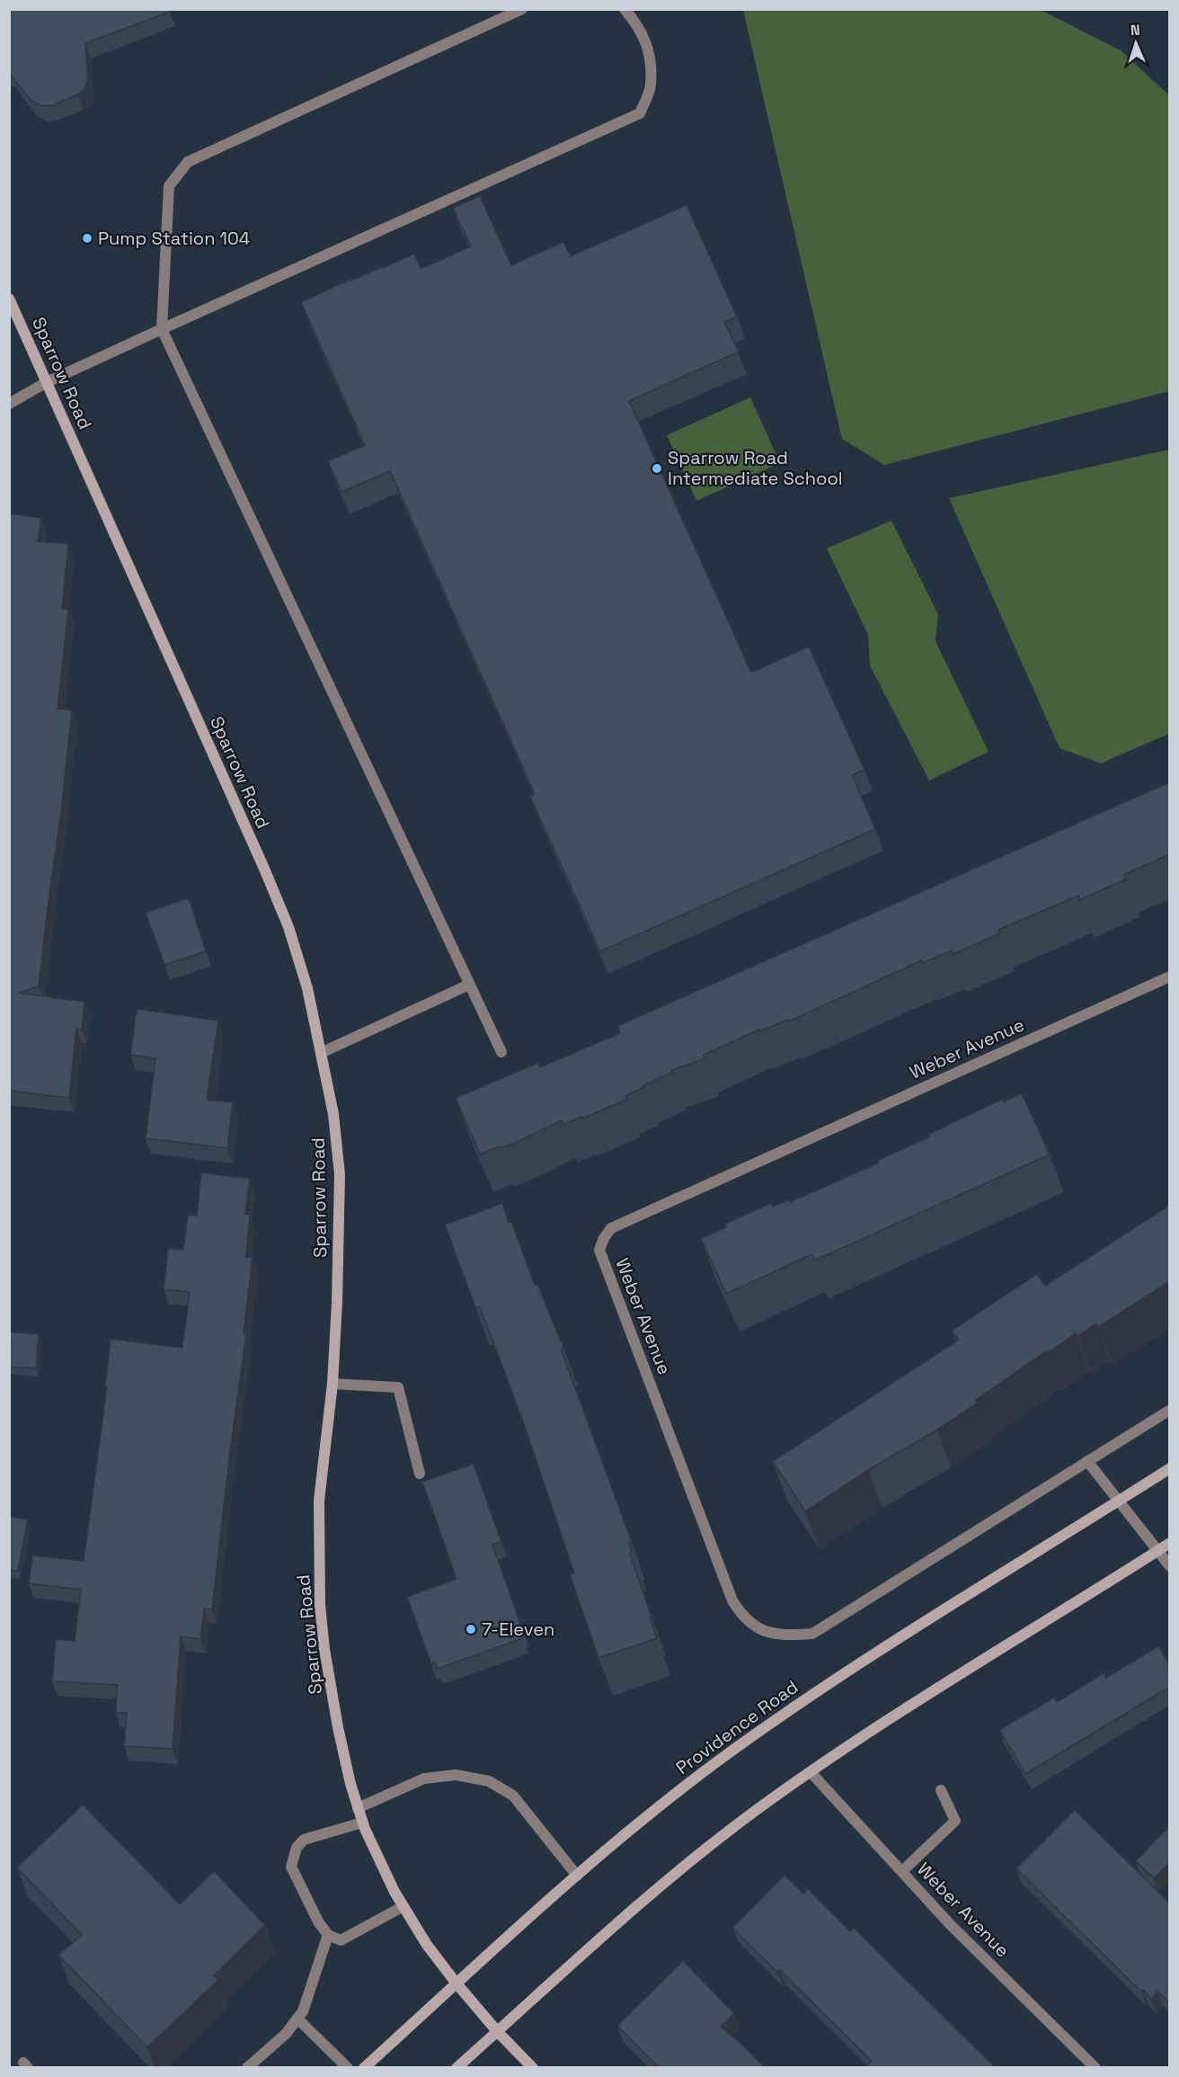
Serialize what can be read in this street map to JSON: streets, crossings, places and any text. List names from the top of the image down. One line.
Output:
{"streets":{"street":["Sparrow Road","Weber Avenue","Providence Road"]},"crossings":[["Sparrow Road","Providence Road"]],"places":["Pump Station 104","Sparrow Road Intermediate School","7-Eleven"],"north":"top"}
